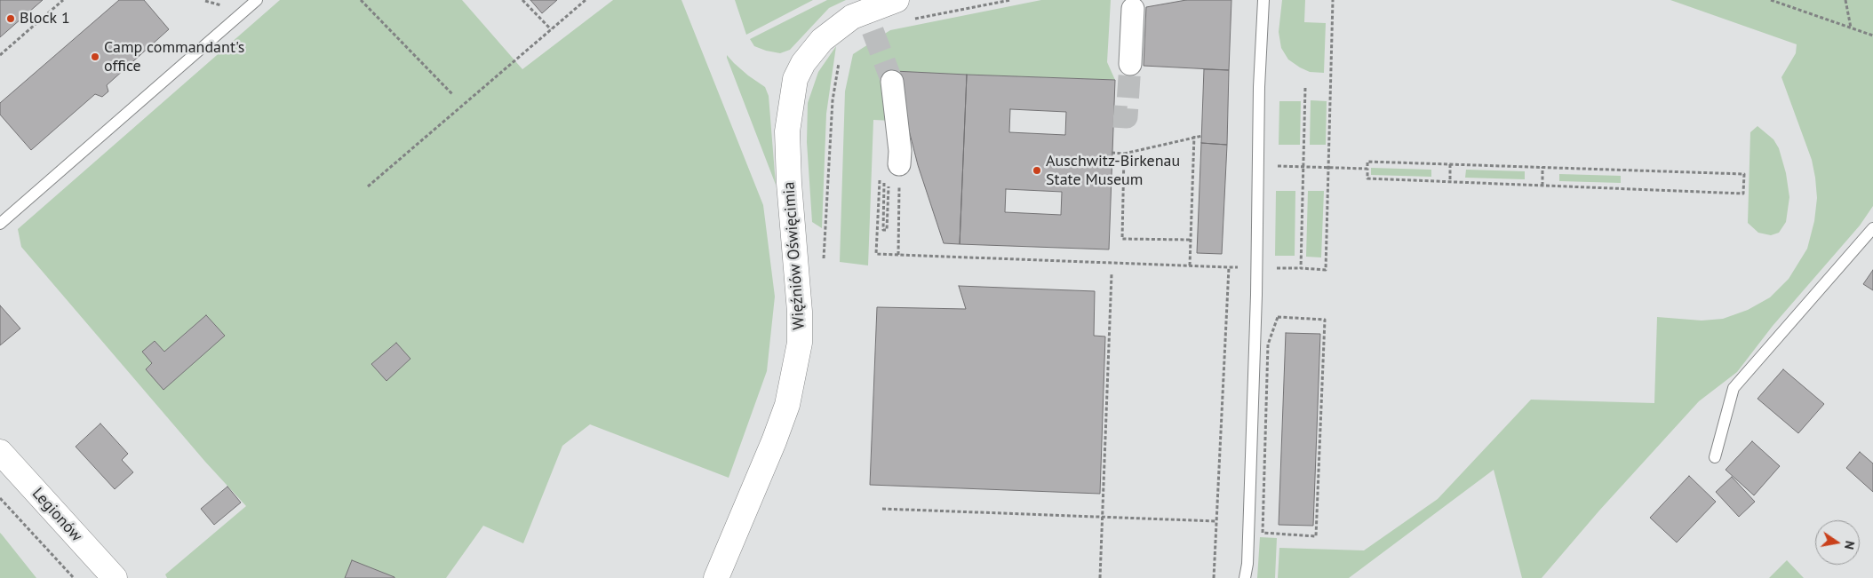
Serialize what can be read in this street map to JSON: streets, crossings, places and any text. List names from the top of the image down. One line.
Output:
{"streets":{"street":["Więźniów Oświęcimia","Legionów"]},"places":["Block 1","Camp commandant's office","Auschwitz-Birkenau State Museum"],"north":"right"}
